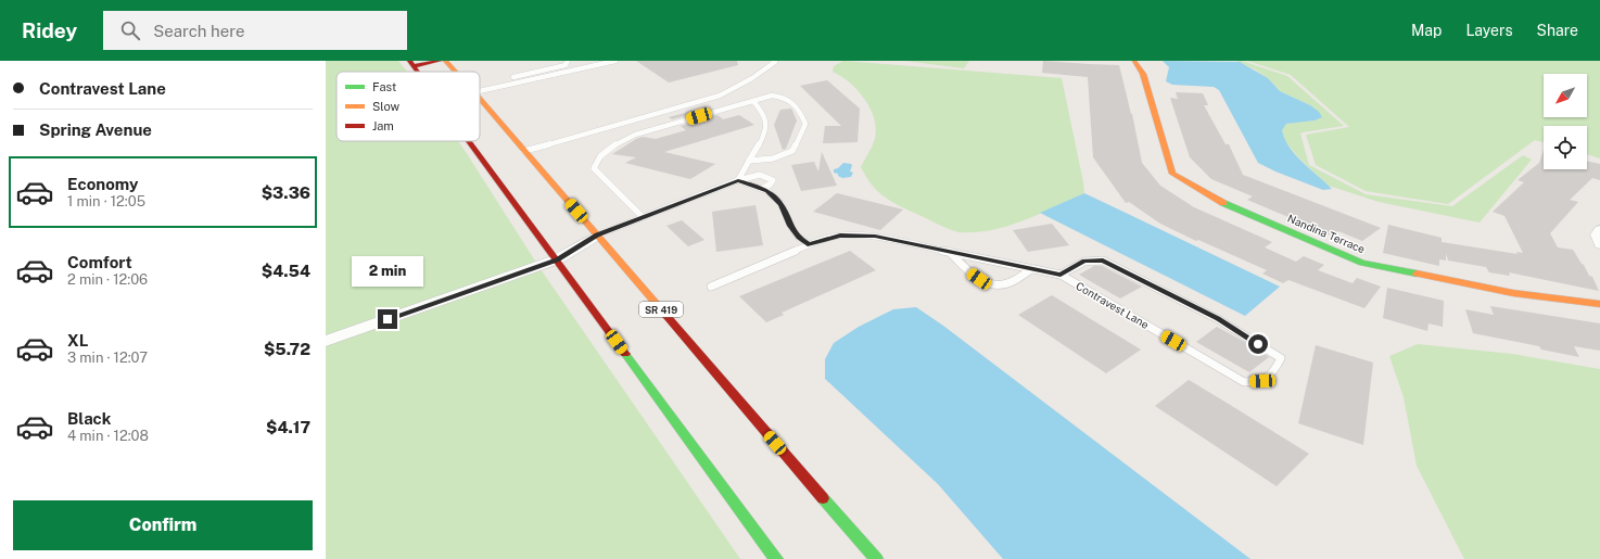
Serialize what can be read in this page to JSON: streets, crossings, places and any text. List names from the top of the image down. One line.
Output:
{"streets":{"main road":["Nandina Terrace","SR 419"],"lane":["Contravest Lane"]},"legend":["Fast","Slow","Jam"],"north":"bottom left","page":{"header":"Ridey","search":"Search here","nav":["Map","Layers","Share"],"banner":["Contravest Lane","Spring Avenue"],"list":[{"name":"Economy","note":"1 min · 12:05","value":"$3.36"},{"name":"Comfort","note":"2 min · 12:06","value":"$4.54"},{"name":"XL","note":"3 min · 12:07","value":"$5.72"},{"name":"Black","note":"4 min · 12:08","value":"$4.17"}],"bubble":"2 min","buttons":"Confirm"}}
